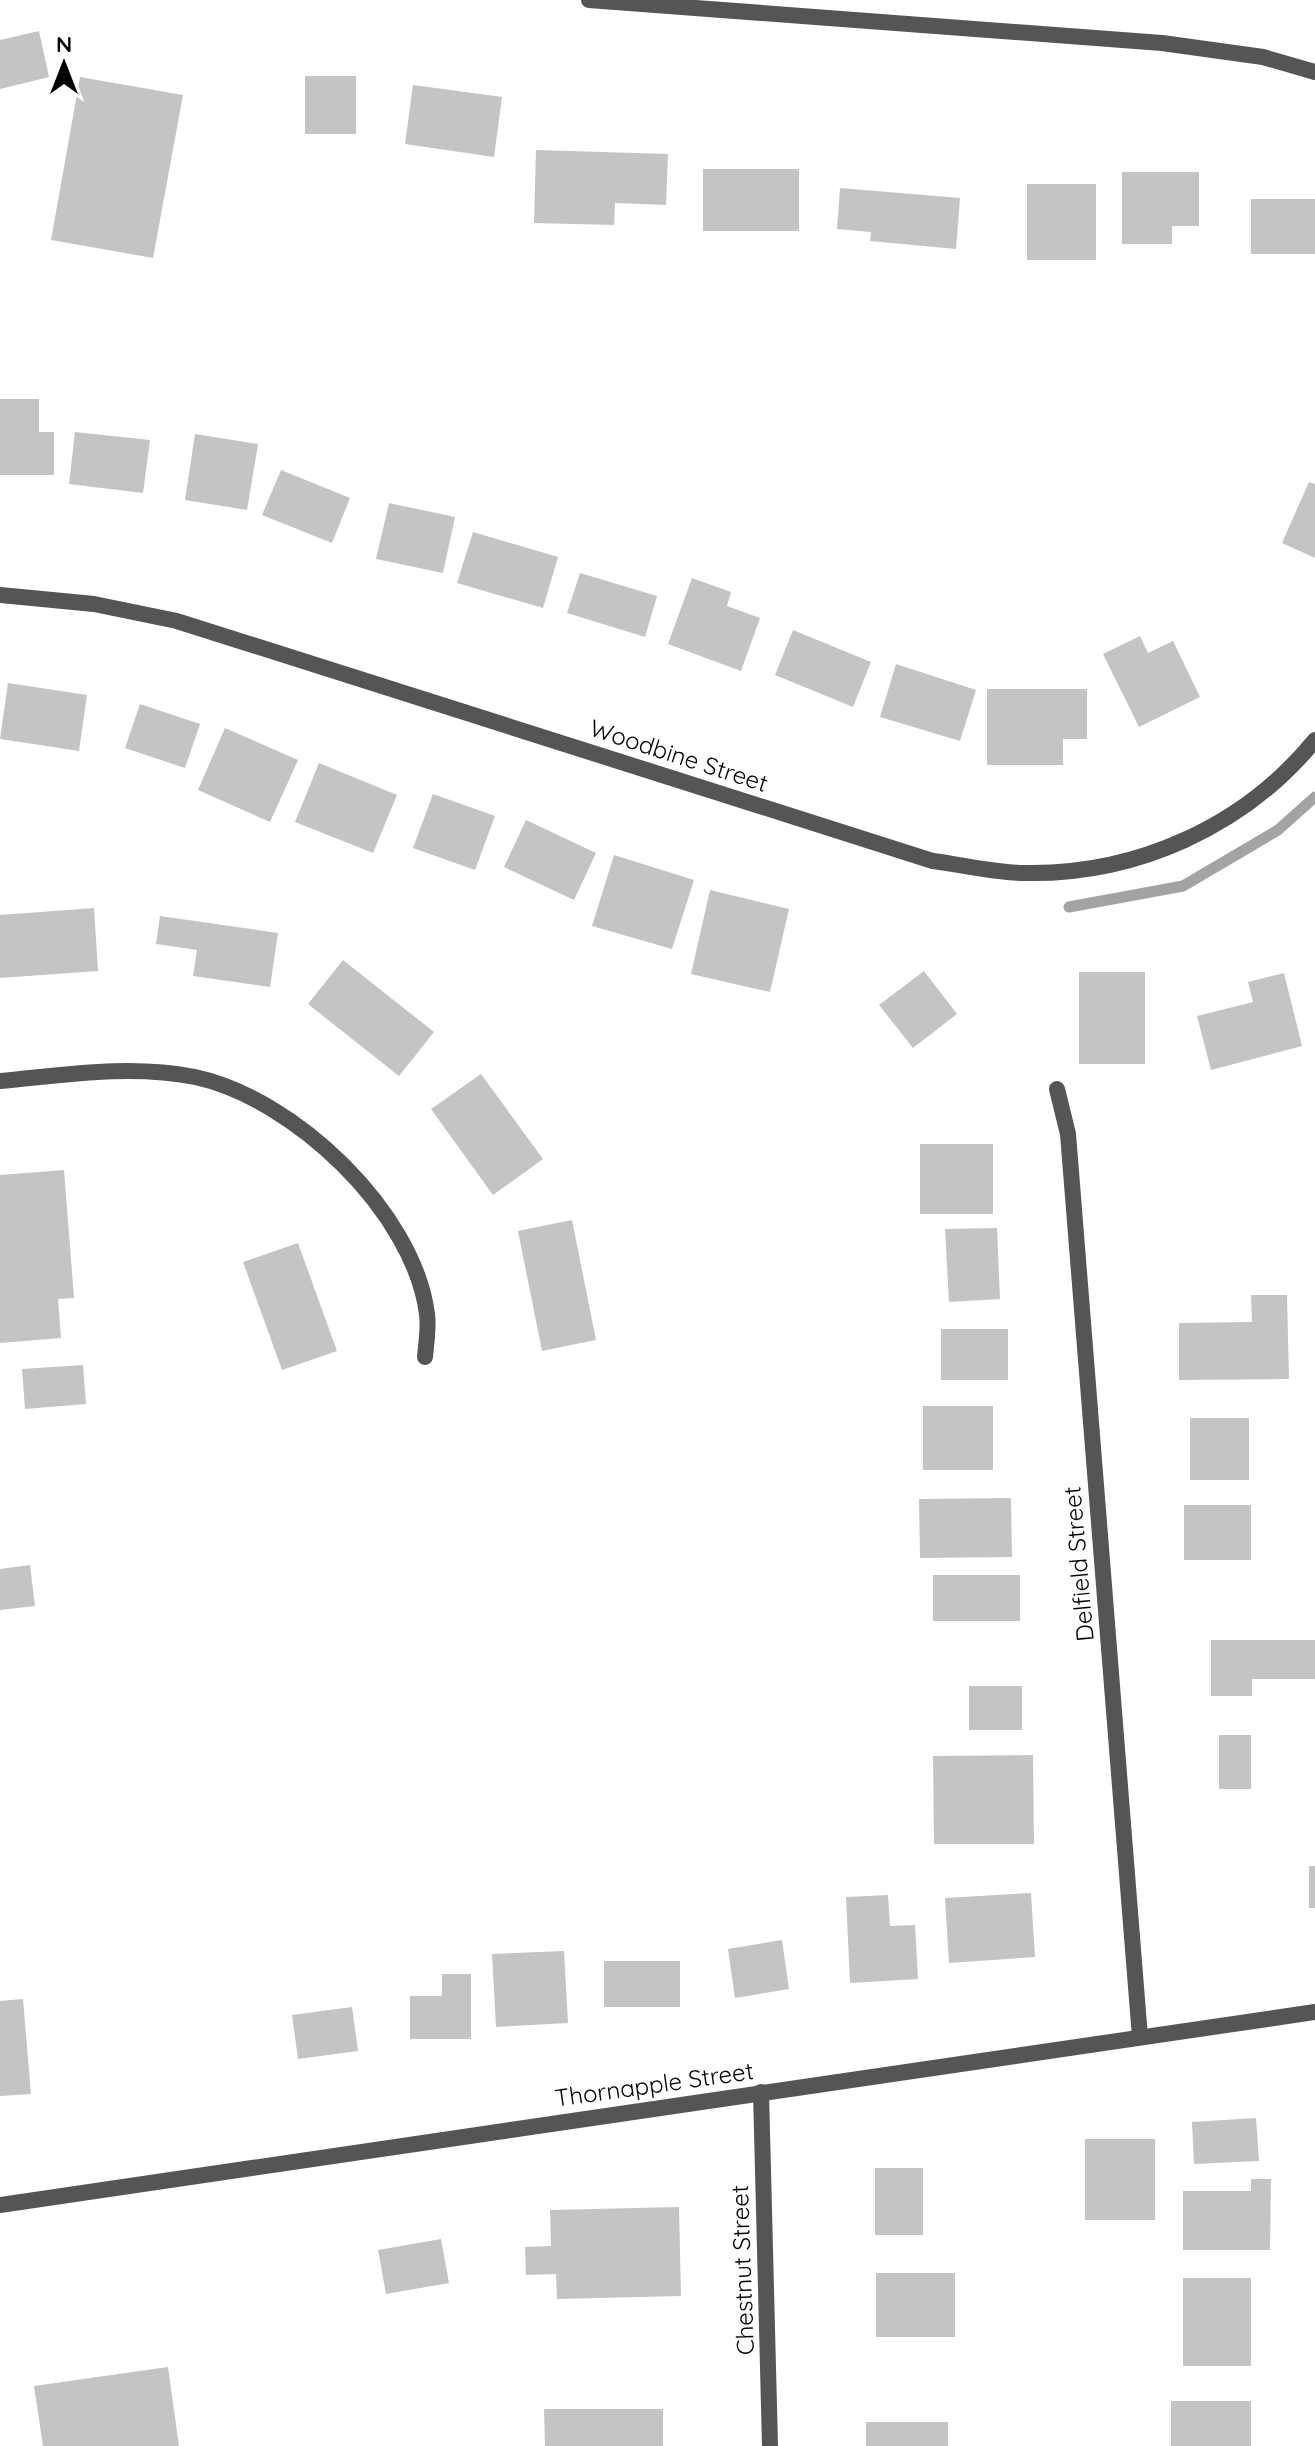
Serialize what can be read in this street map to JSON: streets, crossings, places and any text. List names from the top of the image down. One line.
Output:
{"streets":{"street":["Woodbine Street","Delfield Street","Thornapple Street","Chestnut Street"]},"crossings":[["Delfield Street","Thornapple Street"],["Thornapple Street","Chestnut Street"]],"north":"top"}
